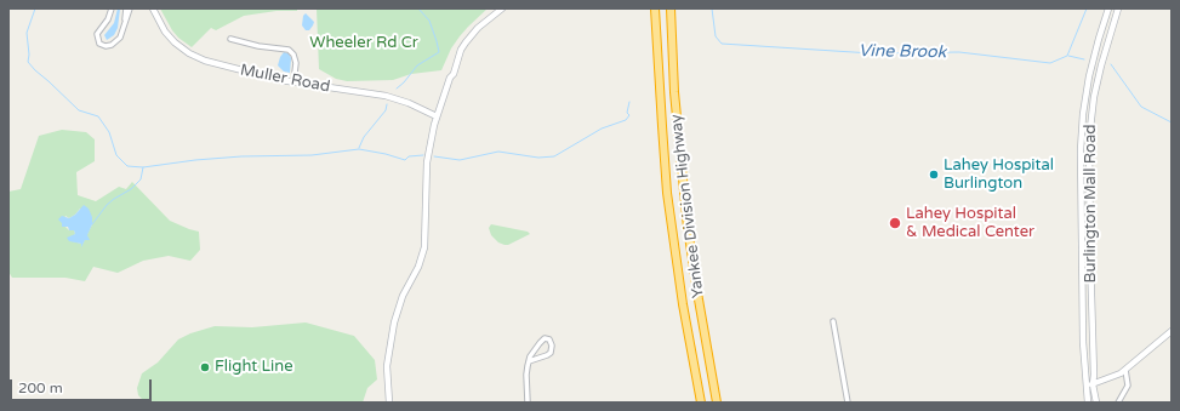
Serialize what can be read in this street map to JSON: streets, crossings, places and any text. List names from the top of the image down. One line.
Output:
{"streets":{"highway":["Yankee Division Highway"],"main road":["Muller Road","Burlington Mall Road"]},"water":["Vine Brook"],"parks":["Wheeler Rd Cr"],"places":["Lahey Hospital Burlington","Lahey Hospital & Medical Center","Flight Line"],"scale_bar":"200 m"}
